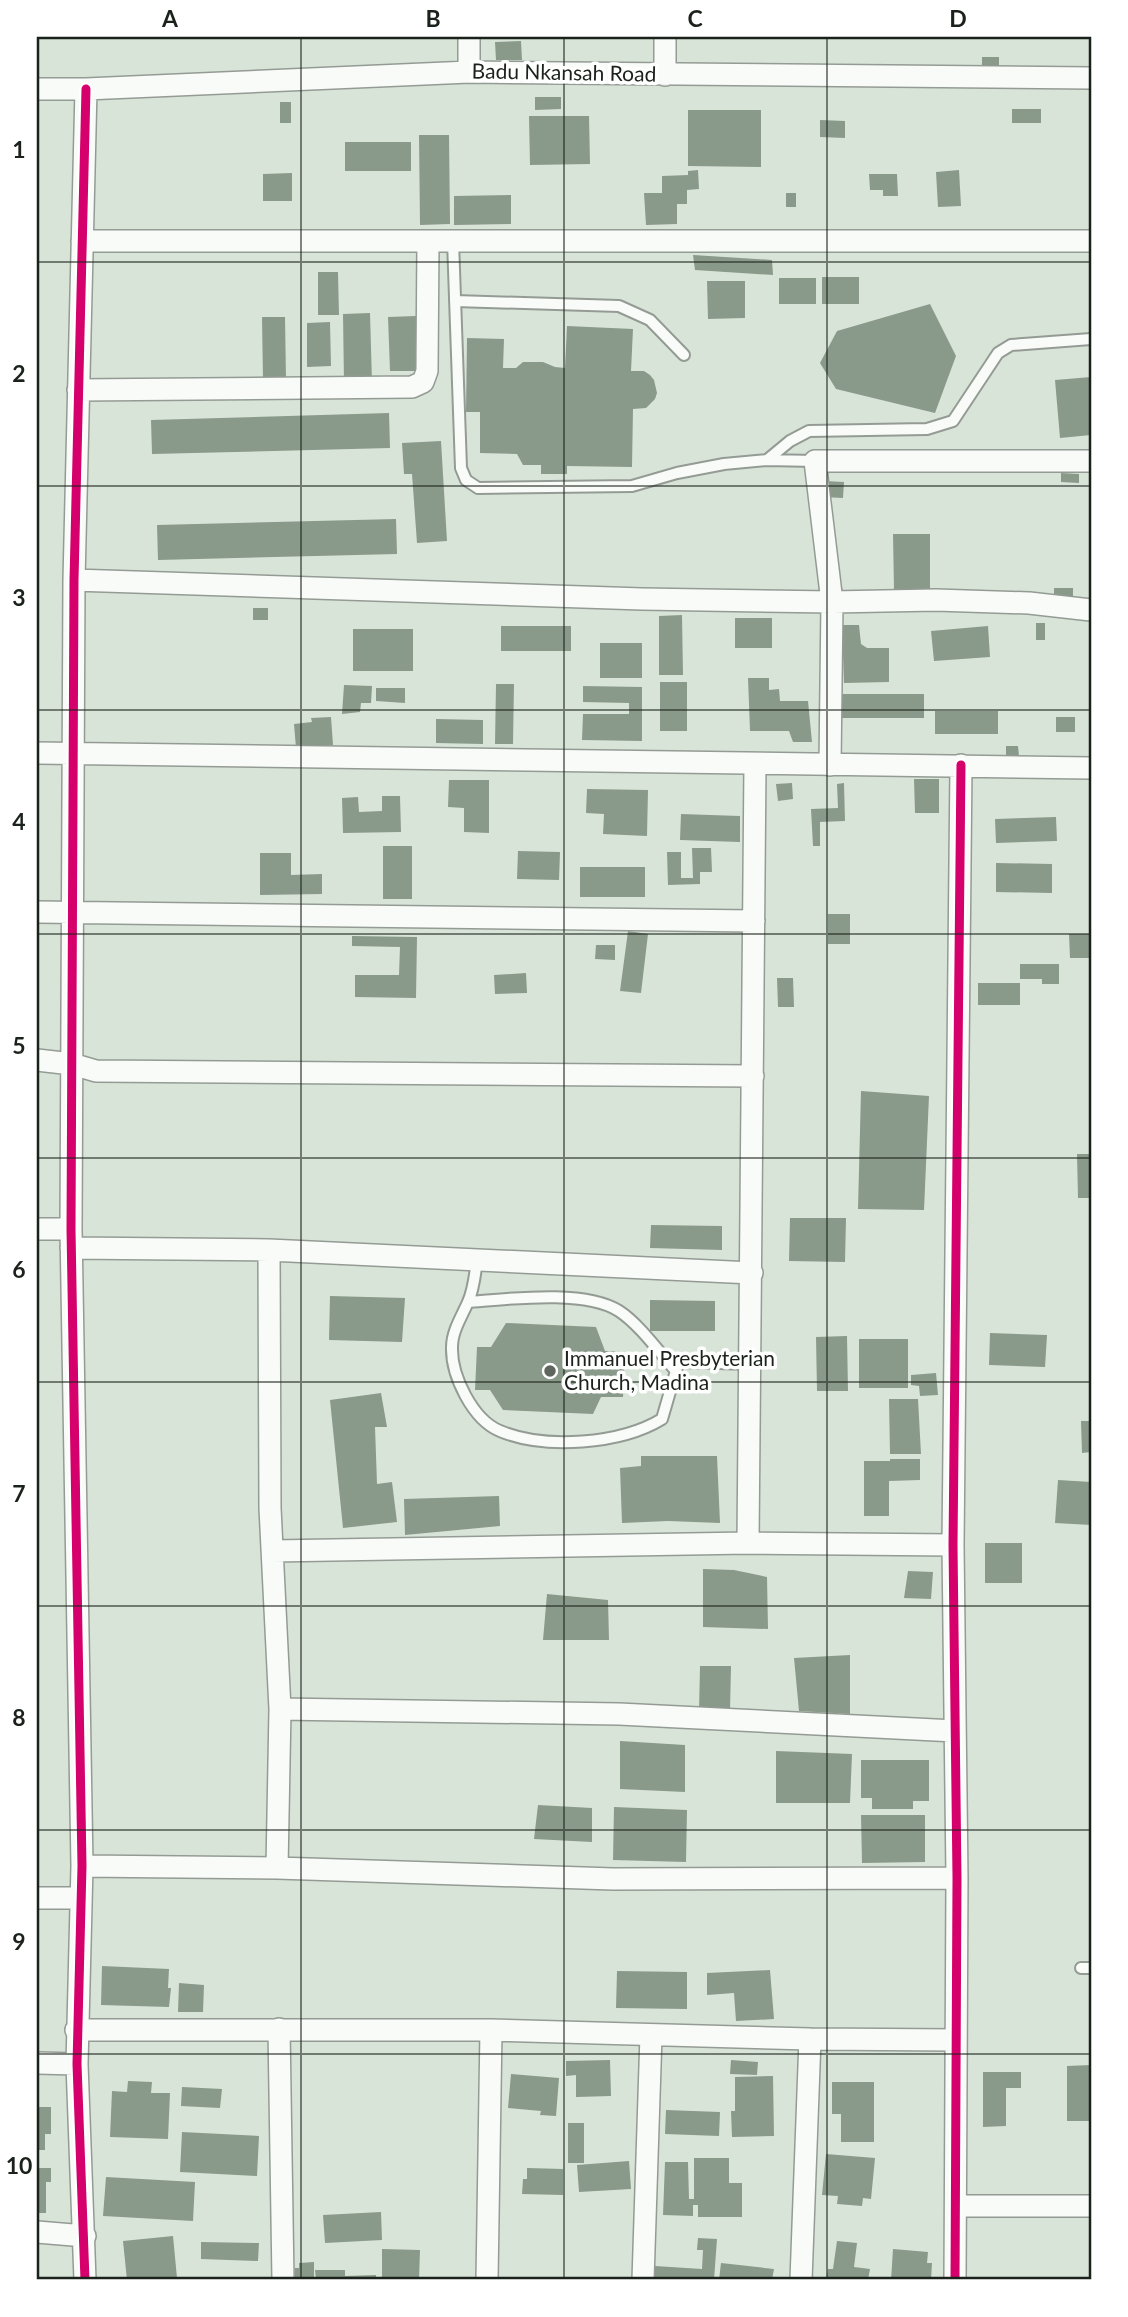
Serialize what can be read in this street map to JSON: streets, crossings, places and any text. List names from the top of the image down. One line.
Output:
{"streets":{"street":["Badu Nkansah Road"]},"places":["Immanuel Presbyterian Church, Madina"],"grid":{"columns":["A","B","C","D"],"rows":["1","2","3","4","5","6","7","8","9","10"]}}
